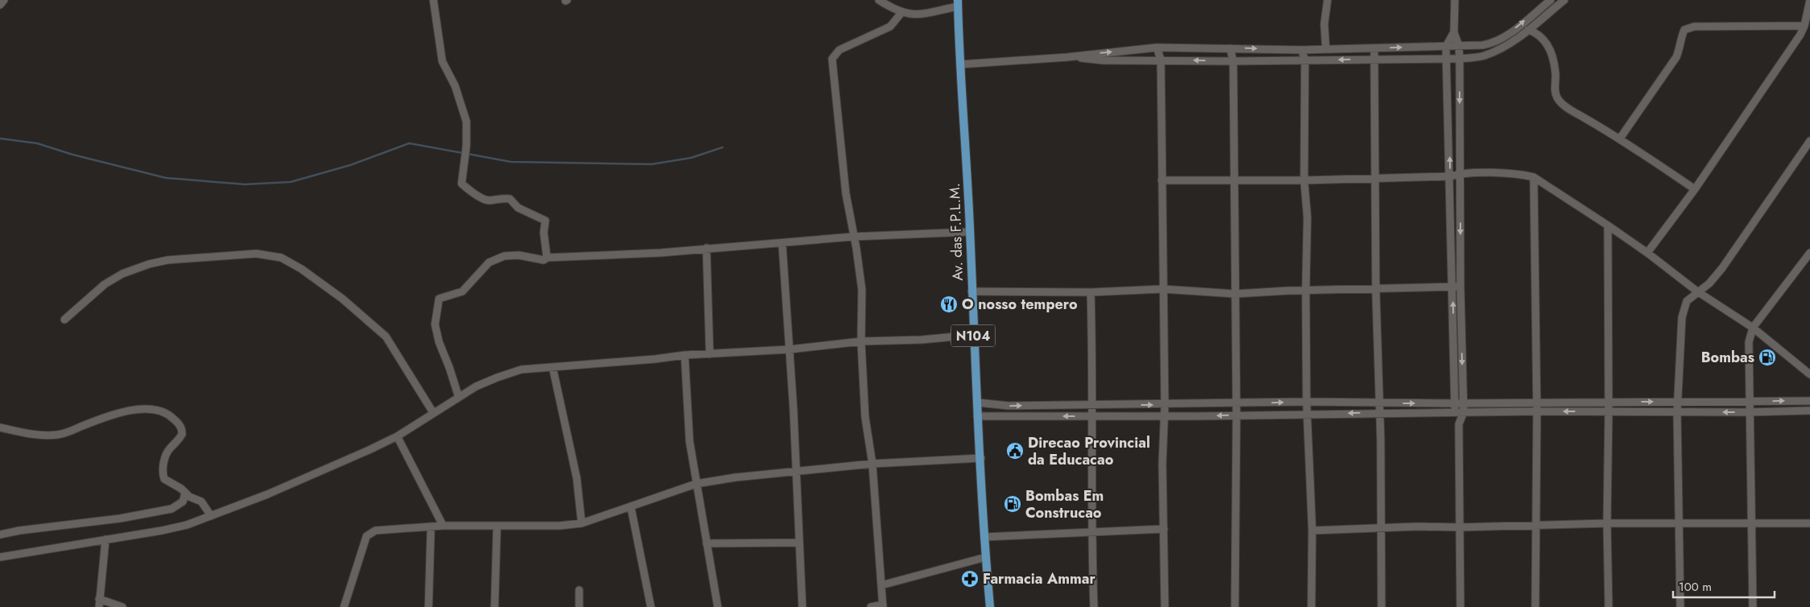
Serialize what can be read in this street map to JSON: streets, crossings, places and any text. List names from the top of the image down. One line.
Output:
{"streets":{"main road":["Av. das F.P.L.M.","N104"]},"places":{"restaurant":["O nosso tempero"],"fuel station":["Bombas","Bombas Em Construcao"],"public building":["Direcao Provincial da Educacao"],"pharmacy":["Farmacia Ammar"]},"scale_bar":"100 m"}
